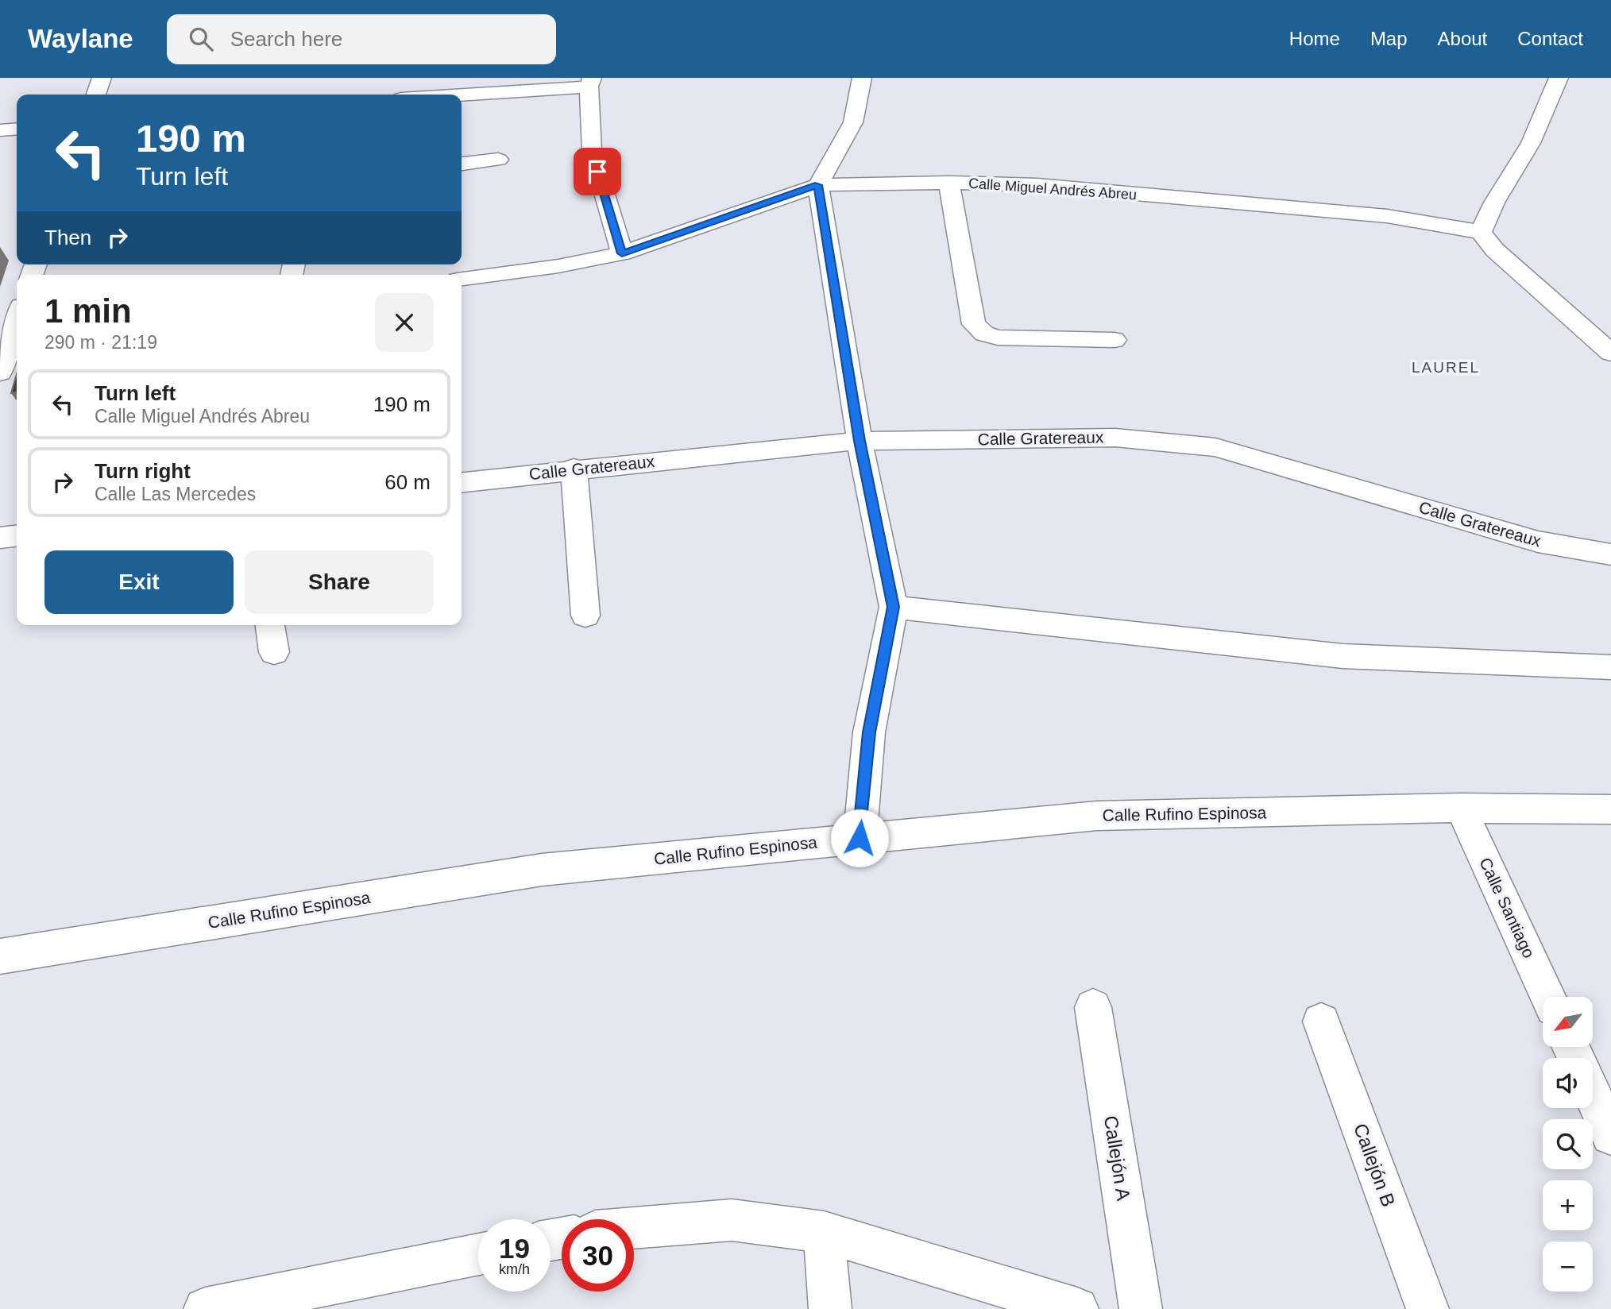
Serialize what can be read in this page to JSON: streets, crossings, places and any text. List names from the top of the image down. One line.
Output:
{"streets":{"street":["Calle Miguel Andrés Abreu","Calle Gratereaux","Calle Rufino Espinosa","Calle Santiago","Callejón A","Callejón B"]},"crossings":[["Calle Rufino Espinosa","Calle Santiago"]],"districts":["LAUREL"],"north":"bottom left","page":{"header":"Waylane","search":"Search here","nav":["Home","Map","About","Contact"],"turn":["190 m","Turn left"],"then":"Then","heading":["1 min","290 m · 21:19"],"list":[{"name":"Turn left","note":"Calle Miguel Andrés Abreu","value":"190 m"},{"name":"Turn right","note":"Calle Las Mercedes","value":"60 m"}],"buttons":["Exit","Share"],"map_buttons":["+","−"],"speed":"19 km/h","limit":"30"}}
